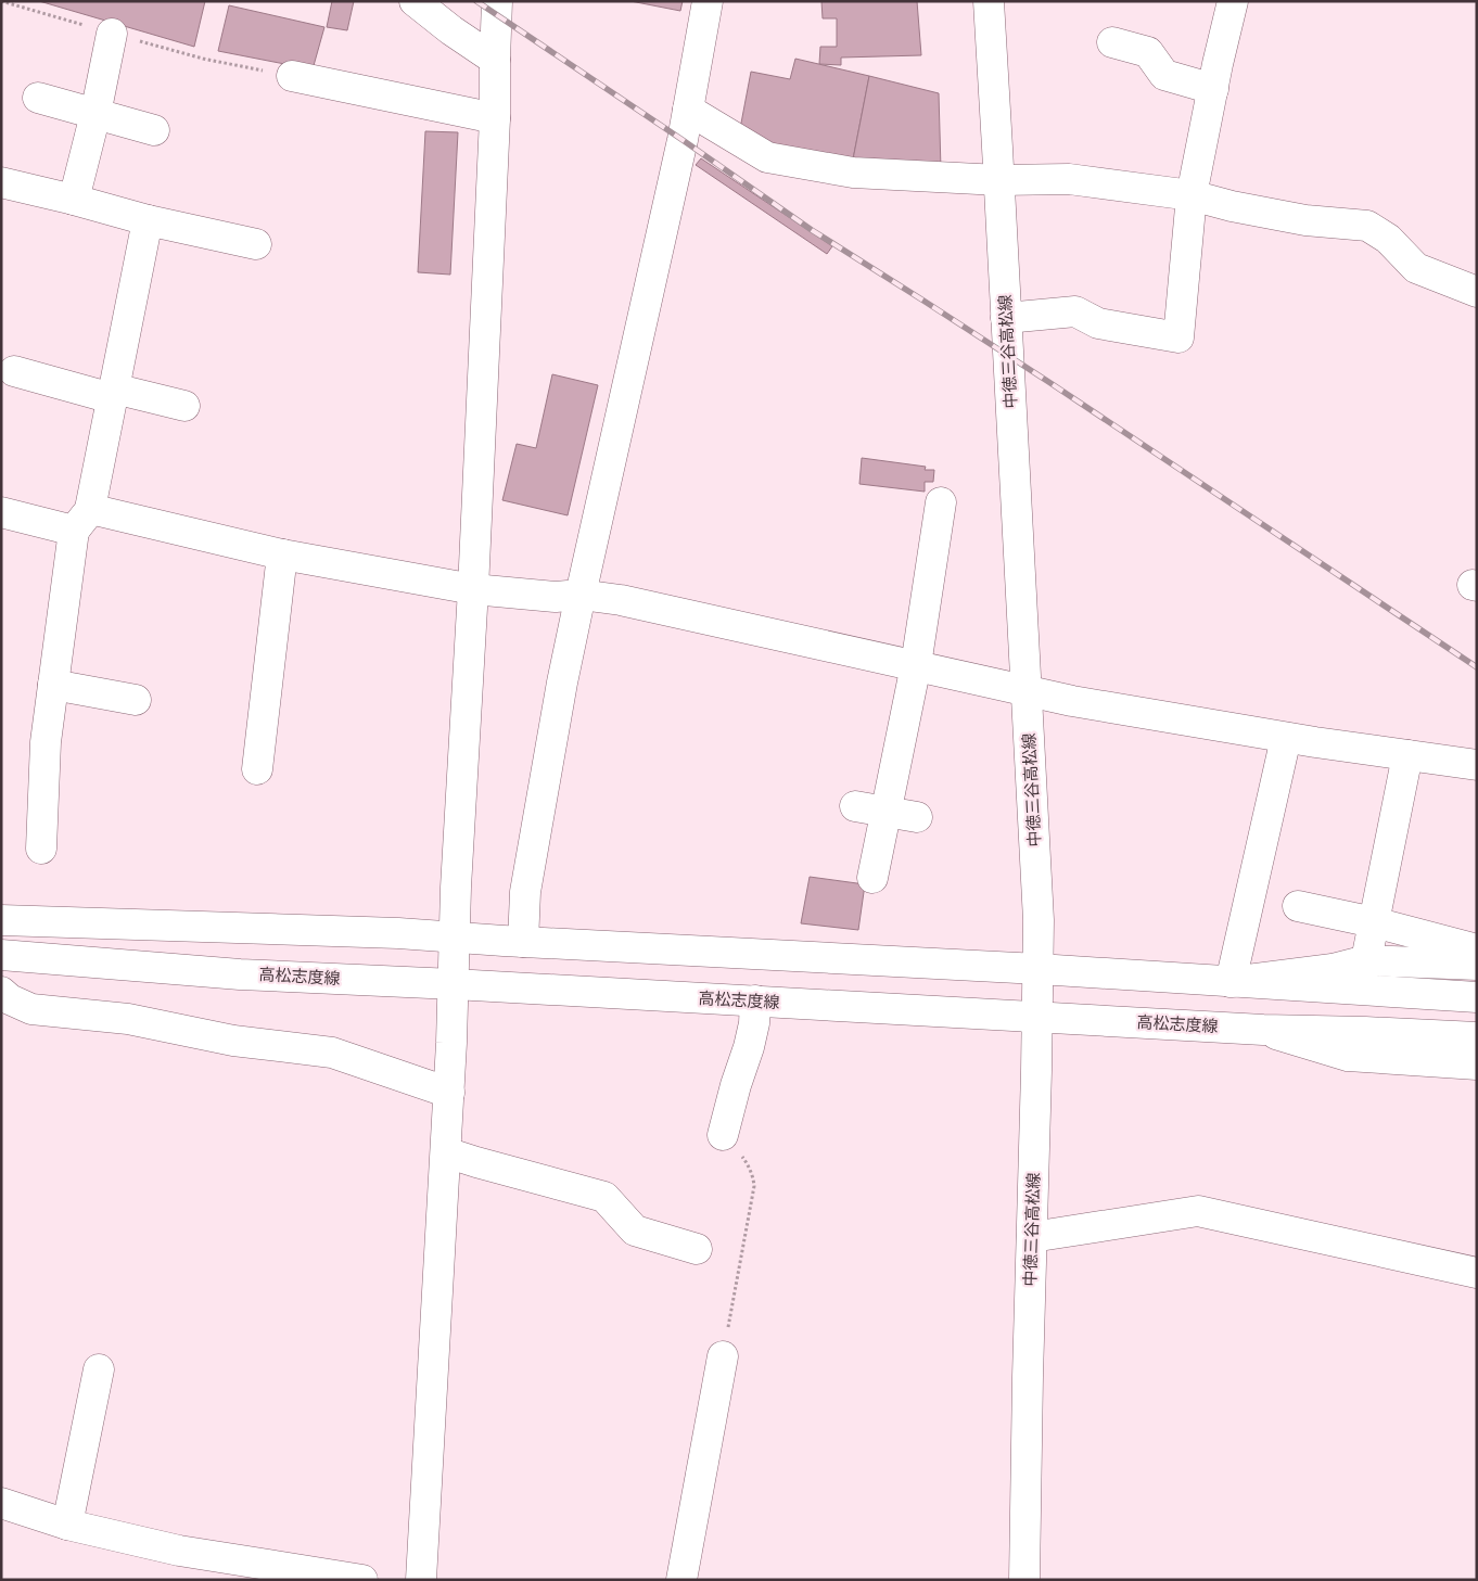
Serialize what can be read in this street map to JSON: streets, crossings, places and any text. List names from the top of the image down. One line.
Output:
{"streets":{"street":["中徳三谷高松線","高松志度線"]},"crossings":[["中徳三谷高松線","高松志度線"]]}
